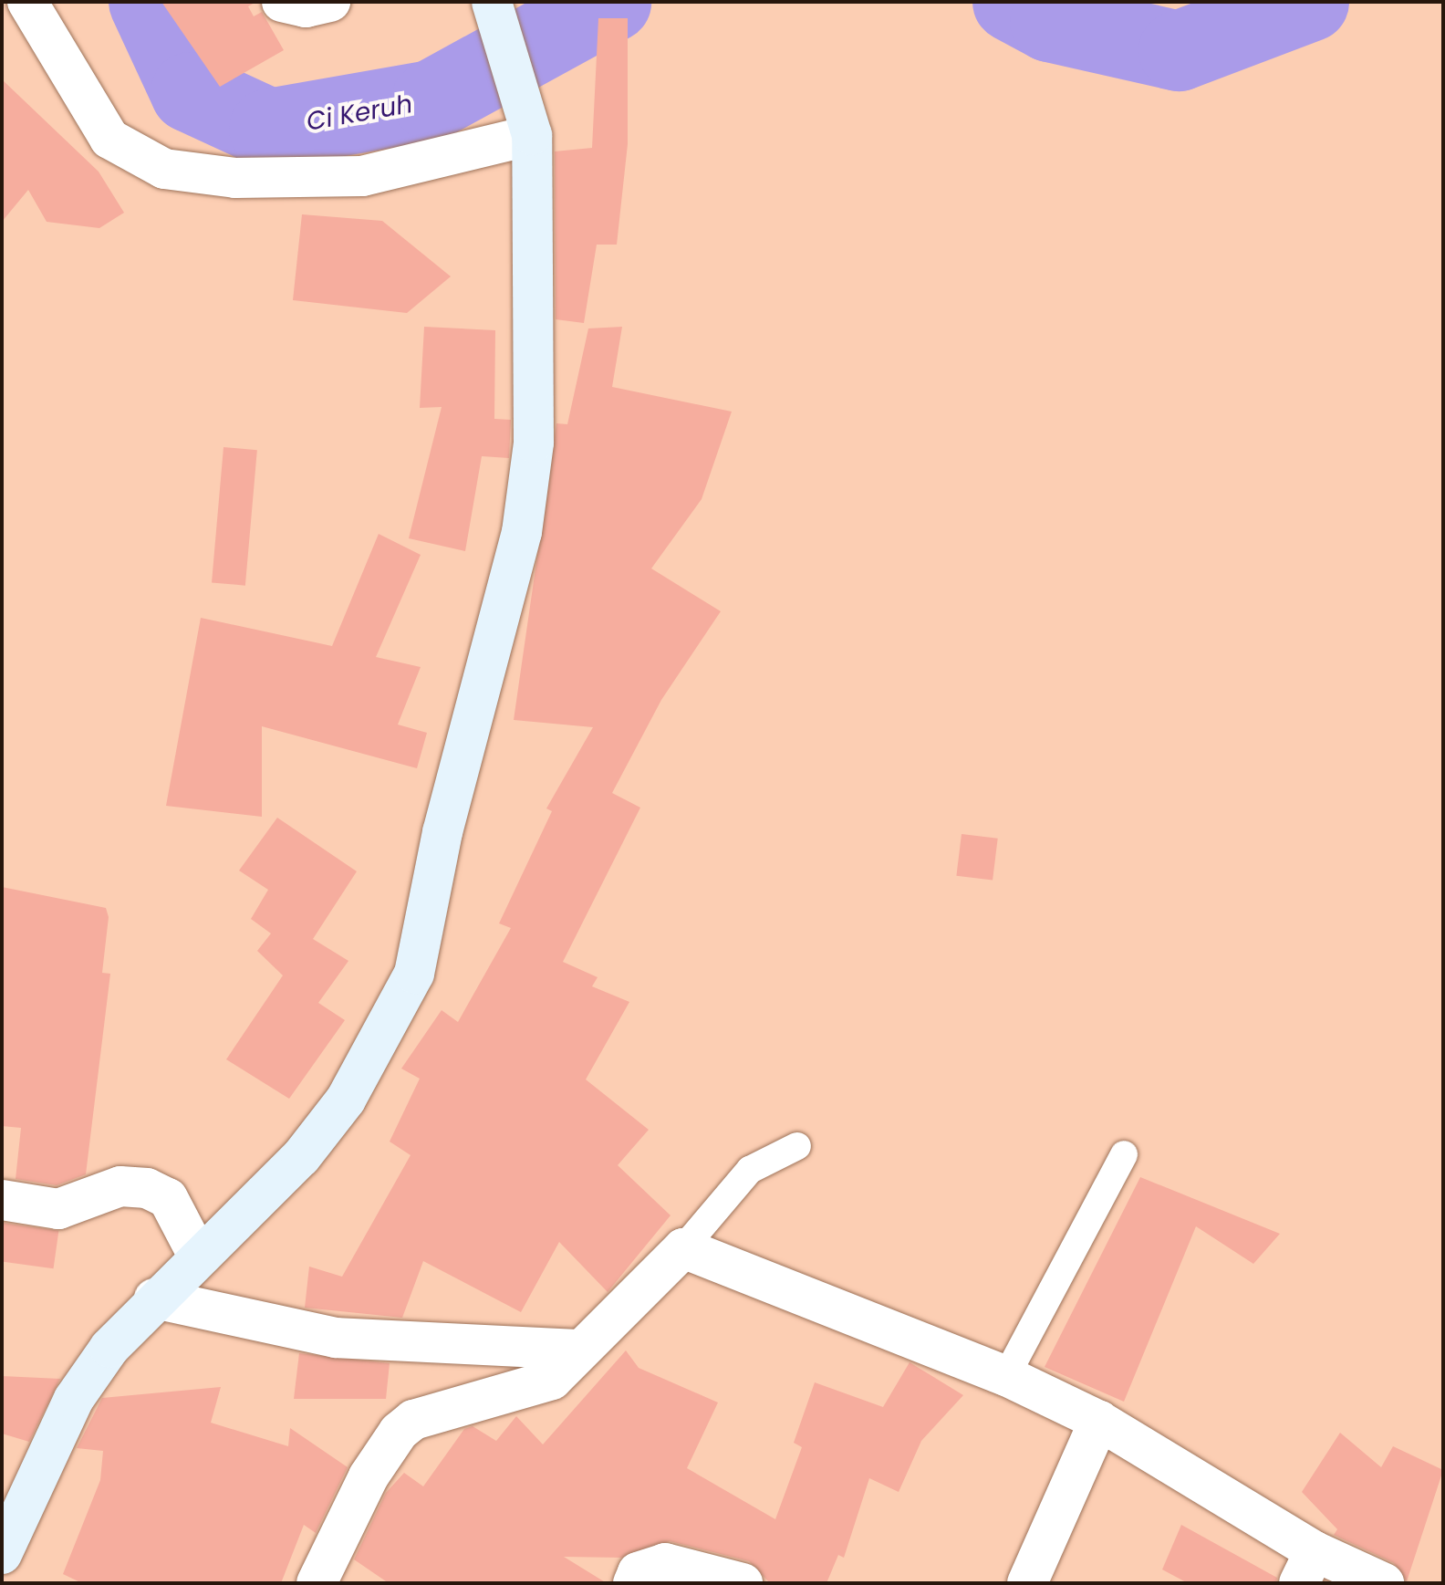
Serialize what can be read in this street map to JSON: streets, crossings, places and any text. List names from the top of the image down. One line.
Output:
{"water":["Ci Keruh"]}
